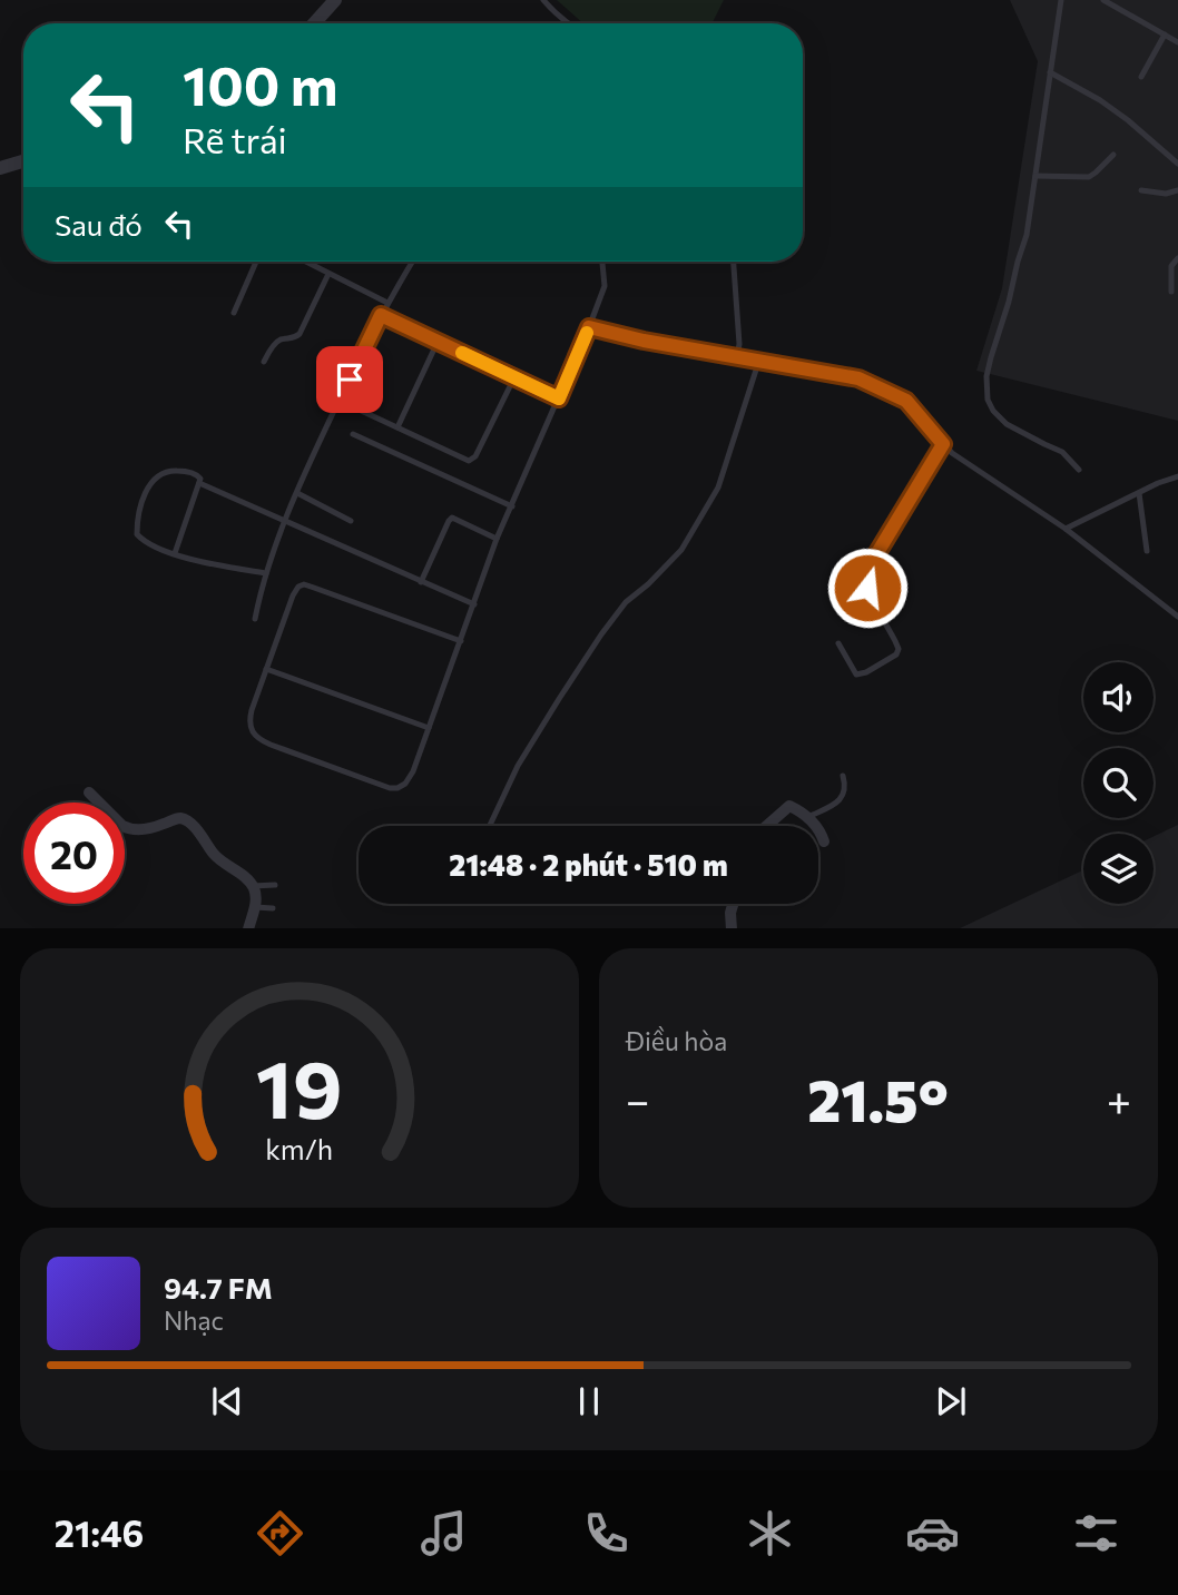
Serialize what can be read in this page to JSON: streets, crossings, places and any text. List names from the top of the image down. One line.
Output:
{"page":{"turn":["100 m","Rẽ trái"],"then":"Sau đó","limit":"20","trip":"21:48 · 2 phút · 510 m","tile":"Điều hòa","heat":["−","21.5°","+"],"song":["94.7 FM","Nhạc"],"tabs":"21:46","gauge":["19","km/h"]}}
